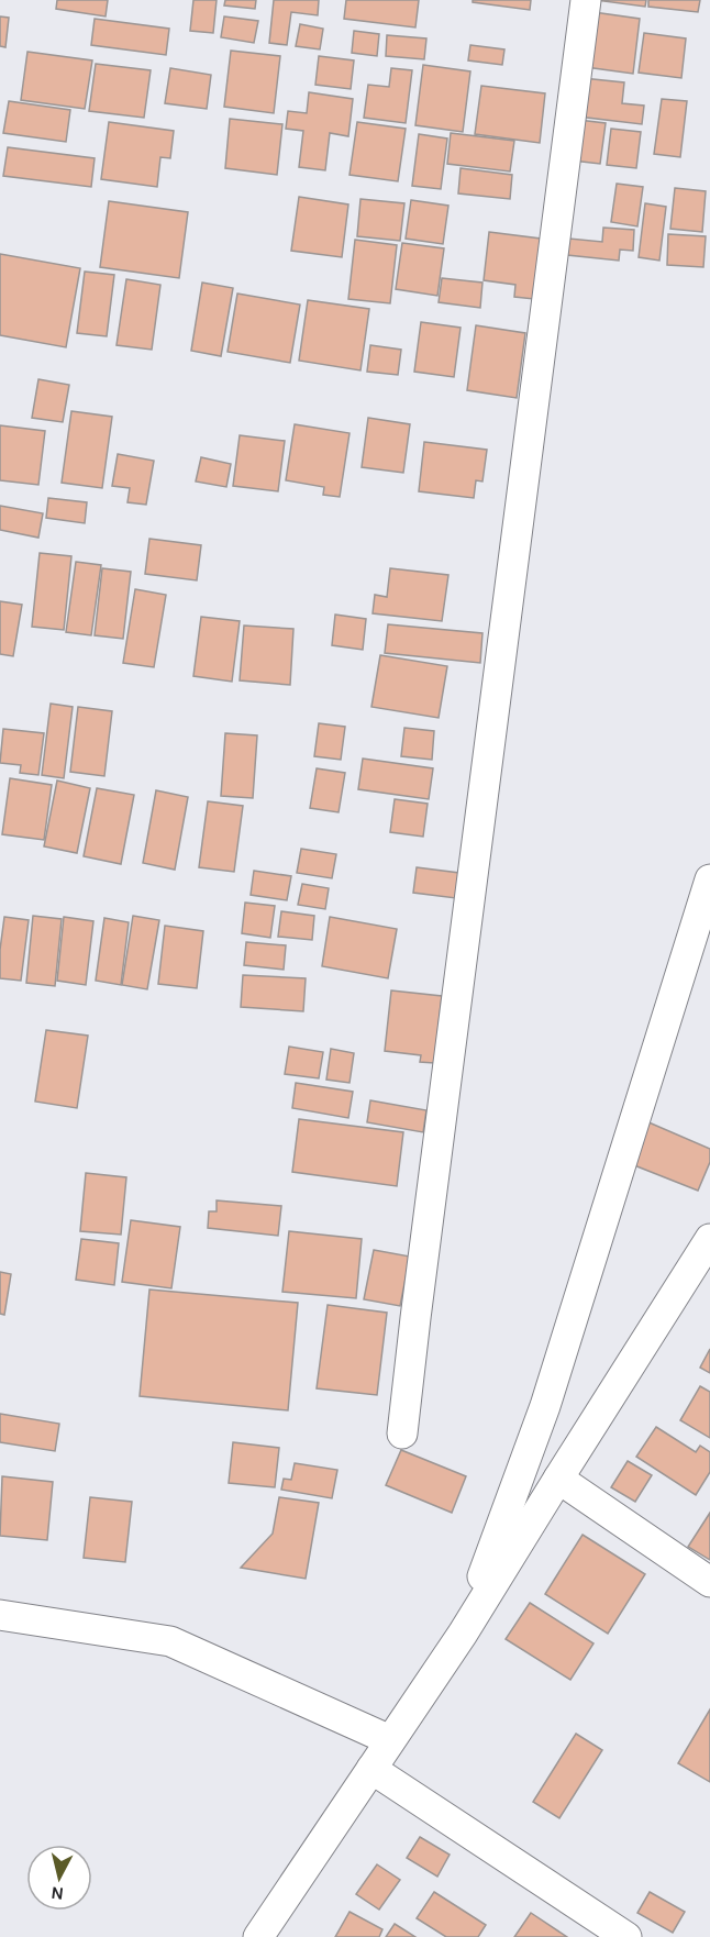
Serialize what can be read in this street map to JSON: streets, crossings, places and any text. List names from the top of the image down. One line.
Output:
{"north":"bottom"}
